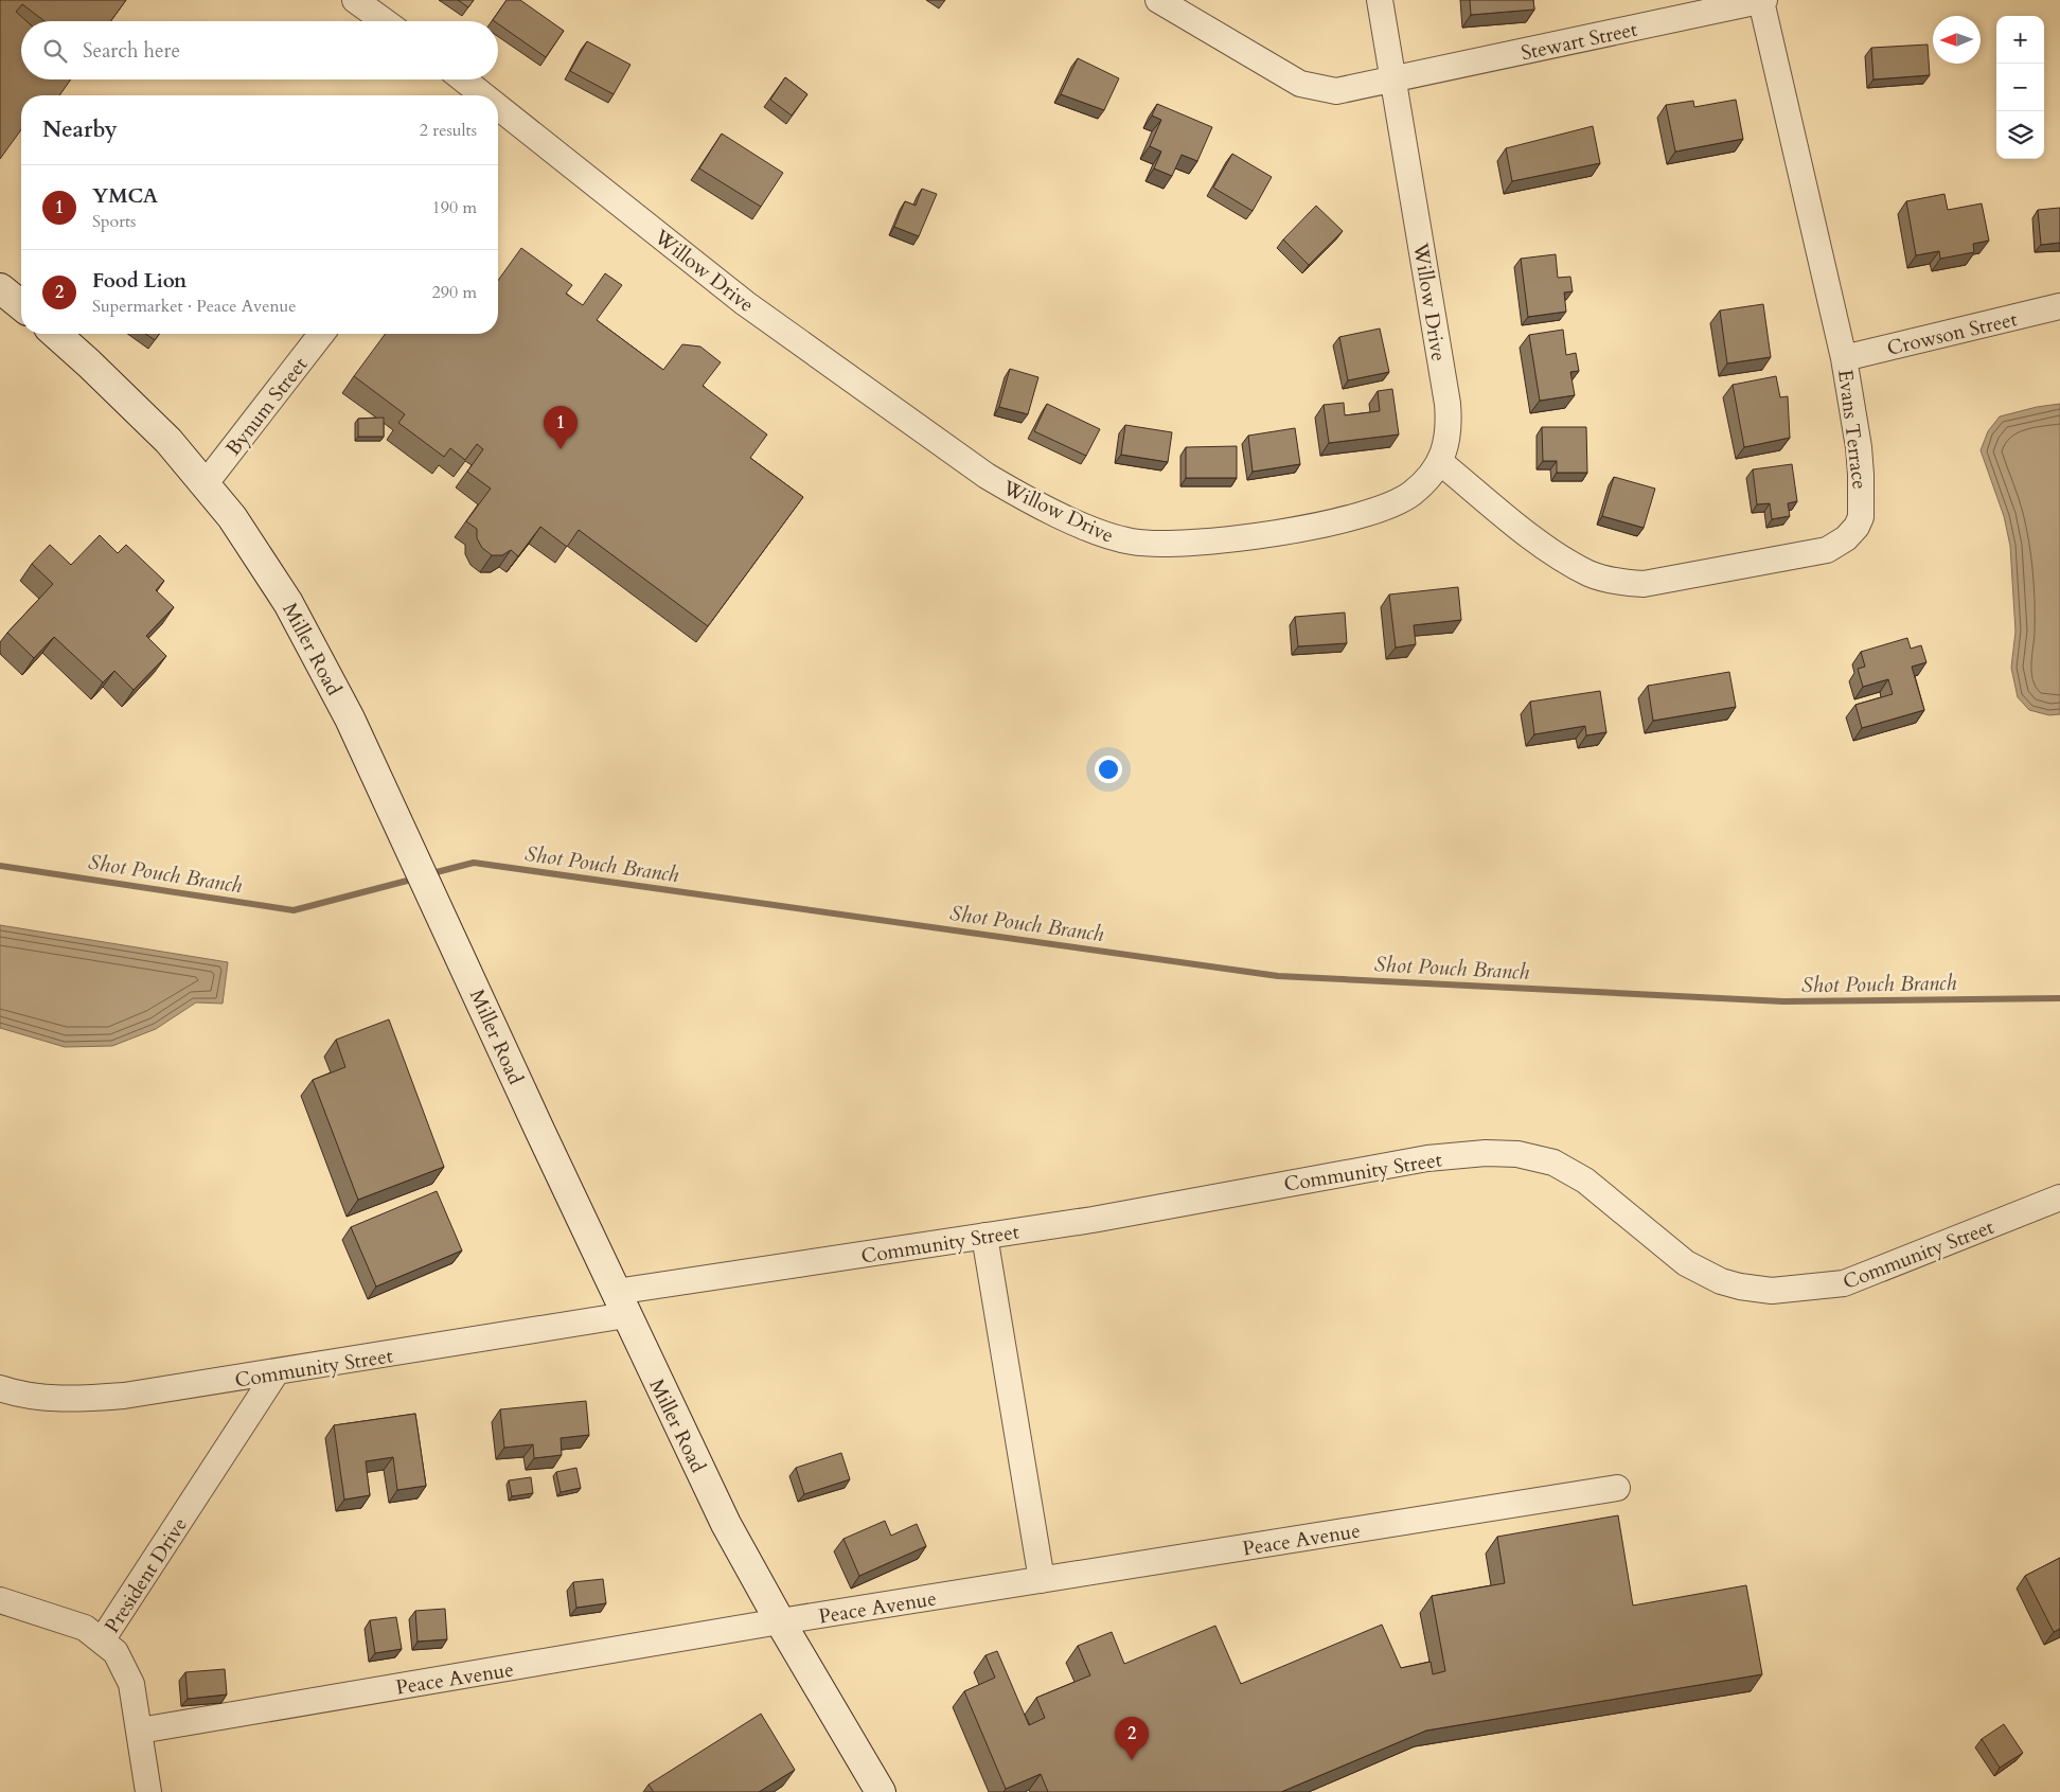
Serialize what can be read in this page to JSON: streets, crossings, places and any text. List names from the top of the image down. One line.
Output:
{"streets":{"main road":["Miller Road"],"street":["Stewart Street","Willow Drive","Crowson Street","Bynum Street","Evans Terrace","Community Street","Peace Avenue","President Drive"]},"crossings":[["Stewart Street","Willow Drive"],["Stewart Street","Evans Terrace"],["Willow Drive","Evans Terrace"],["Crowson Street","Evans Terrace"],["Bynum Street","Miller Road"],["Miller Road","Community Street"],["Miller Road","Peace Avenue"],["Community Street","President Drive"],["Peace Avenue","President Drive"]],"water":["Shot Pouch Branch"],"north":"left","page":{"map_buttons":["+","−"],"search":"Search here","heading":["Nearby","2 results"],"list":[{"mark":"1","name":"YMCA","note":"Sports","value":"190 m"},{"mark":"2","name":"Food Lion","note":"Supermarket · Peace Avenue","value":"290 m"}],"pins":["1","2"]}}
